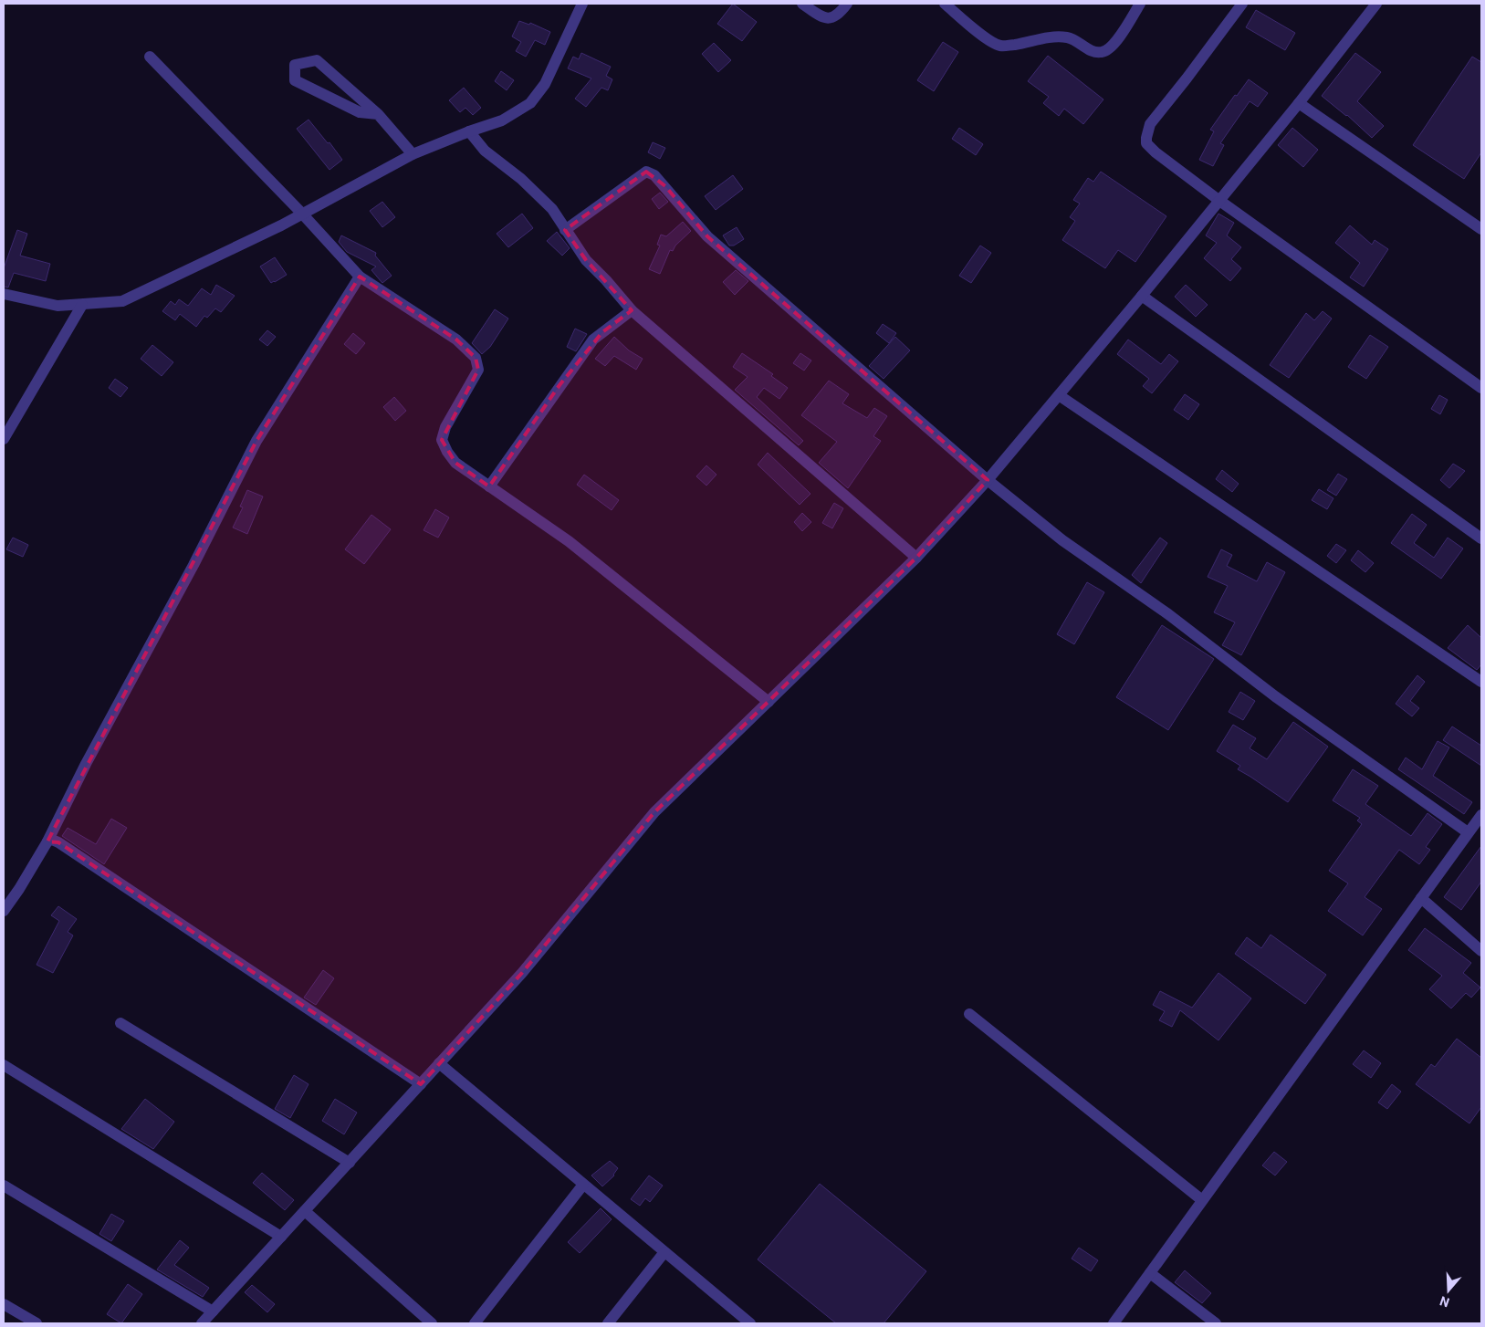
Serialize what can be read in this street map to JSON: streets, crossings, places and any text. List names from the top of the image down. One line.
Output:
{"north":"bottom"}
